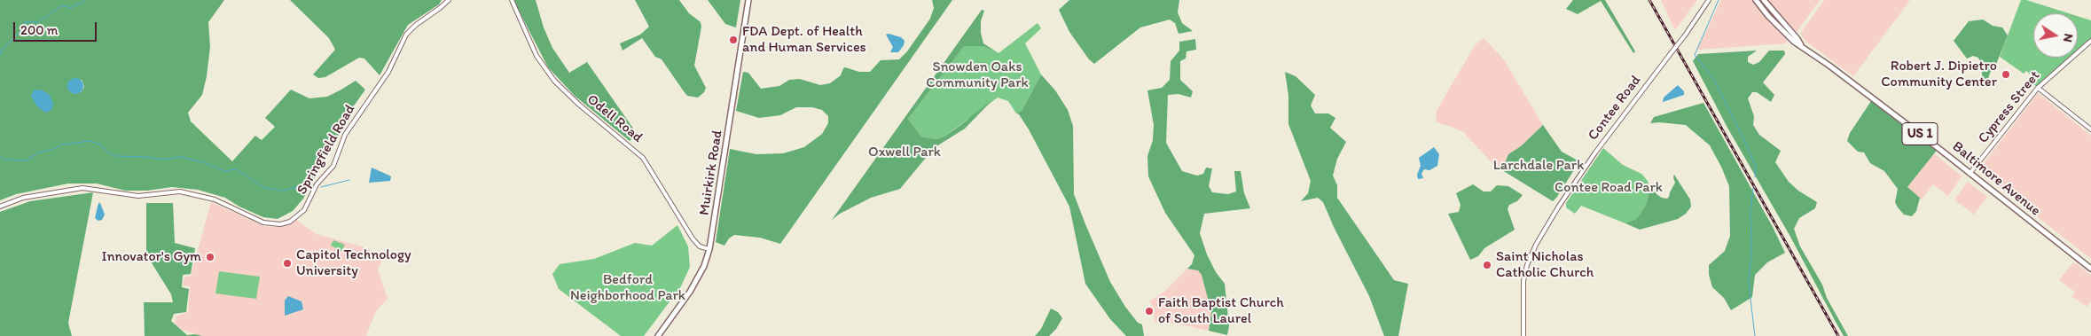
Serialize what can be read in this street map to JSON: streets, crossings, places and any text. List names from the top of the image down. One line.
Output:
{"streets":{"main road":["US 1","Muirkirk Road","Baltimore Avenue"],"street":["Cypress Street","Contee Road","Odell Road","Springfield Road"]},"crossings":[["Cypress Street","Baltimore Avenue"],["Odell Road","Muirkirk Road"]],"parks":["Snowden Oaks Community Park","Oxwell Park","Larchdale Park","Contee Road Park","Bedford Neighborhood Park"],"places":["FDA Dept. of Health and Human Services","Robert J. Dipietro Community Center","Innovator's Gym","Capitol Technology University","Saint Nicholas Catholic Church","Faith Baptist Church of South Laurel"],"scale_bar":"200 m","north":"right"}
